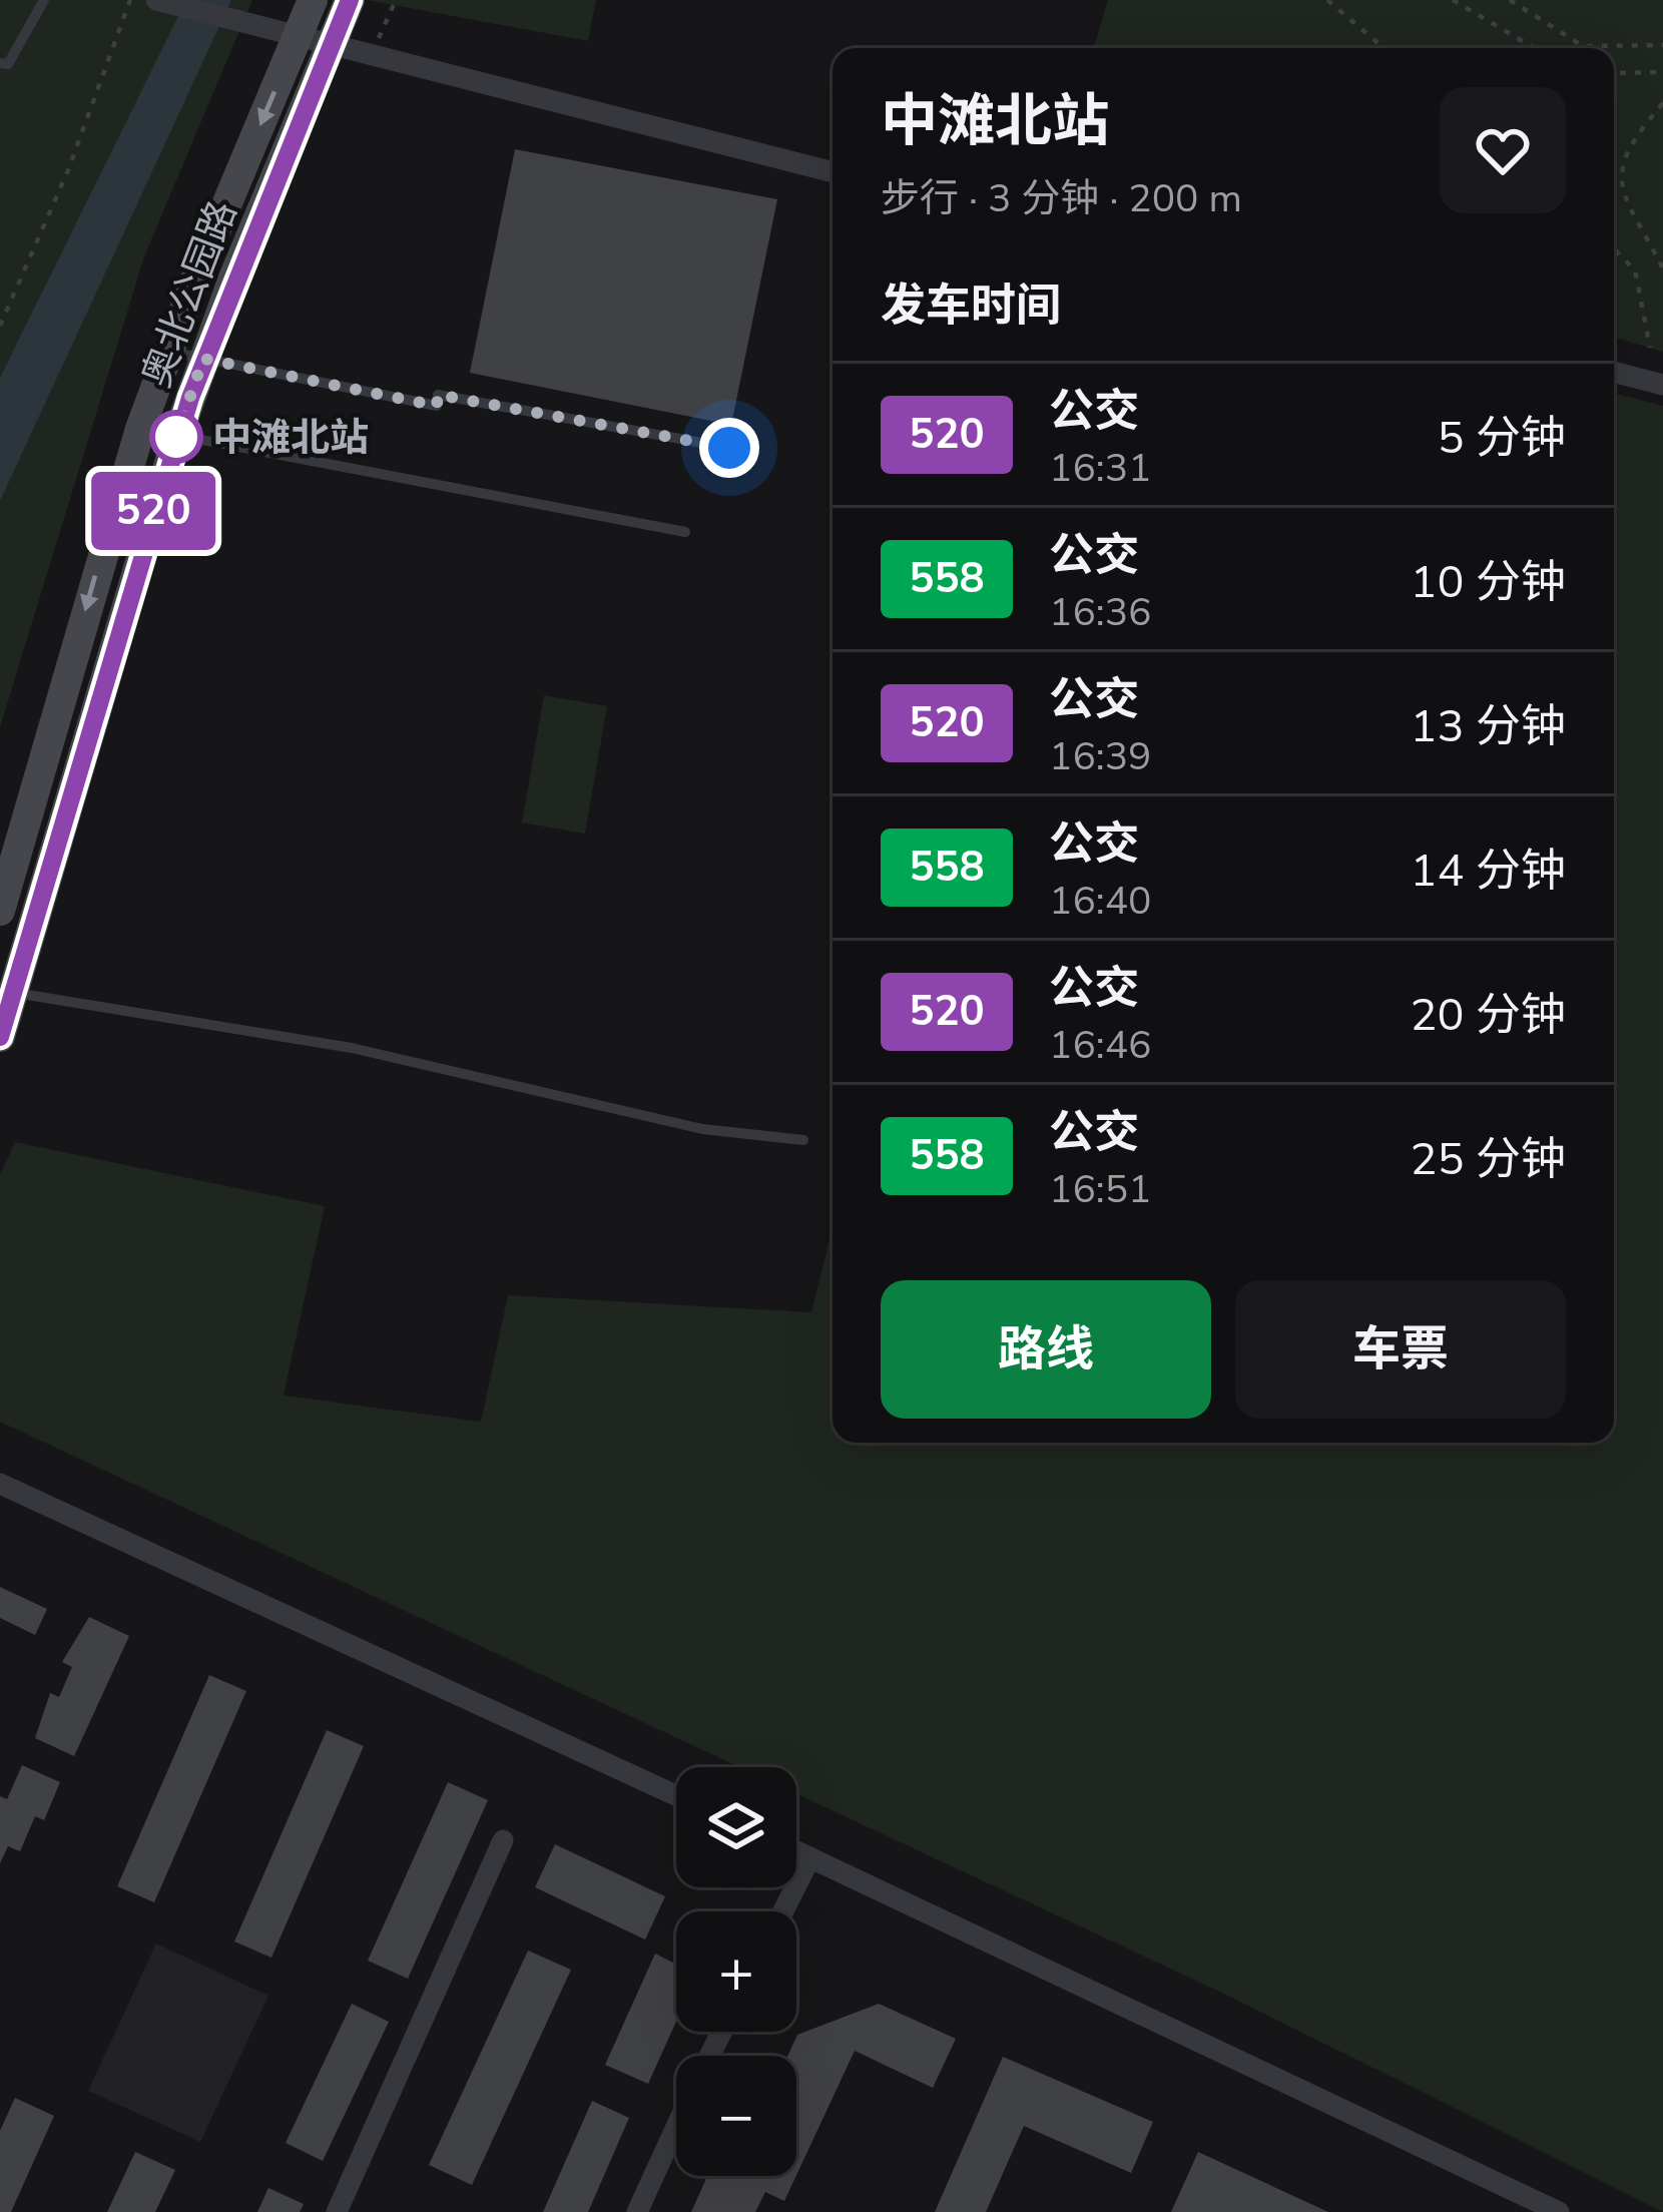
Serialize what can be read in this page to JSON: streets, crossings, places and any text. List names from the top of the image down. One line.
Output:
{"streets":{"main road":["奥北公园路"]},"places":["中滩北站"],"lines":["bus line 520"],"page":{"on_map":"520","heading":[["中滩北站","步行 · 3 分钟 · 200 m"],"发车时间"],"list":[{"mark":"520","name":"公交","note":"16:31","value":"5 分钟"},{"mark":"558","name":"公交","note":"16:36","value":"10 分钟"},{"mark":"520","name":"公交","note":"16:39","value":"13 分钟"},{"mark":"558","name":"公交","note":"16:40","value":"14 分钟"},{"mark":"520","name":"公交","note":"16:46","value":"20 分钟"},{"mark":"558","name":"公交","note":"16:51","value":"25 分钟"}],"buttons":["路线","车票"],"map_buttons":["+","−"]}}
